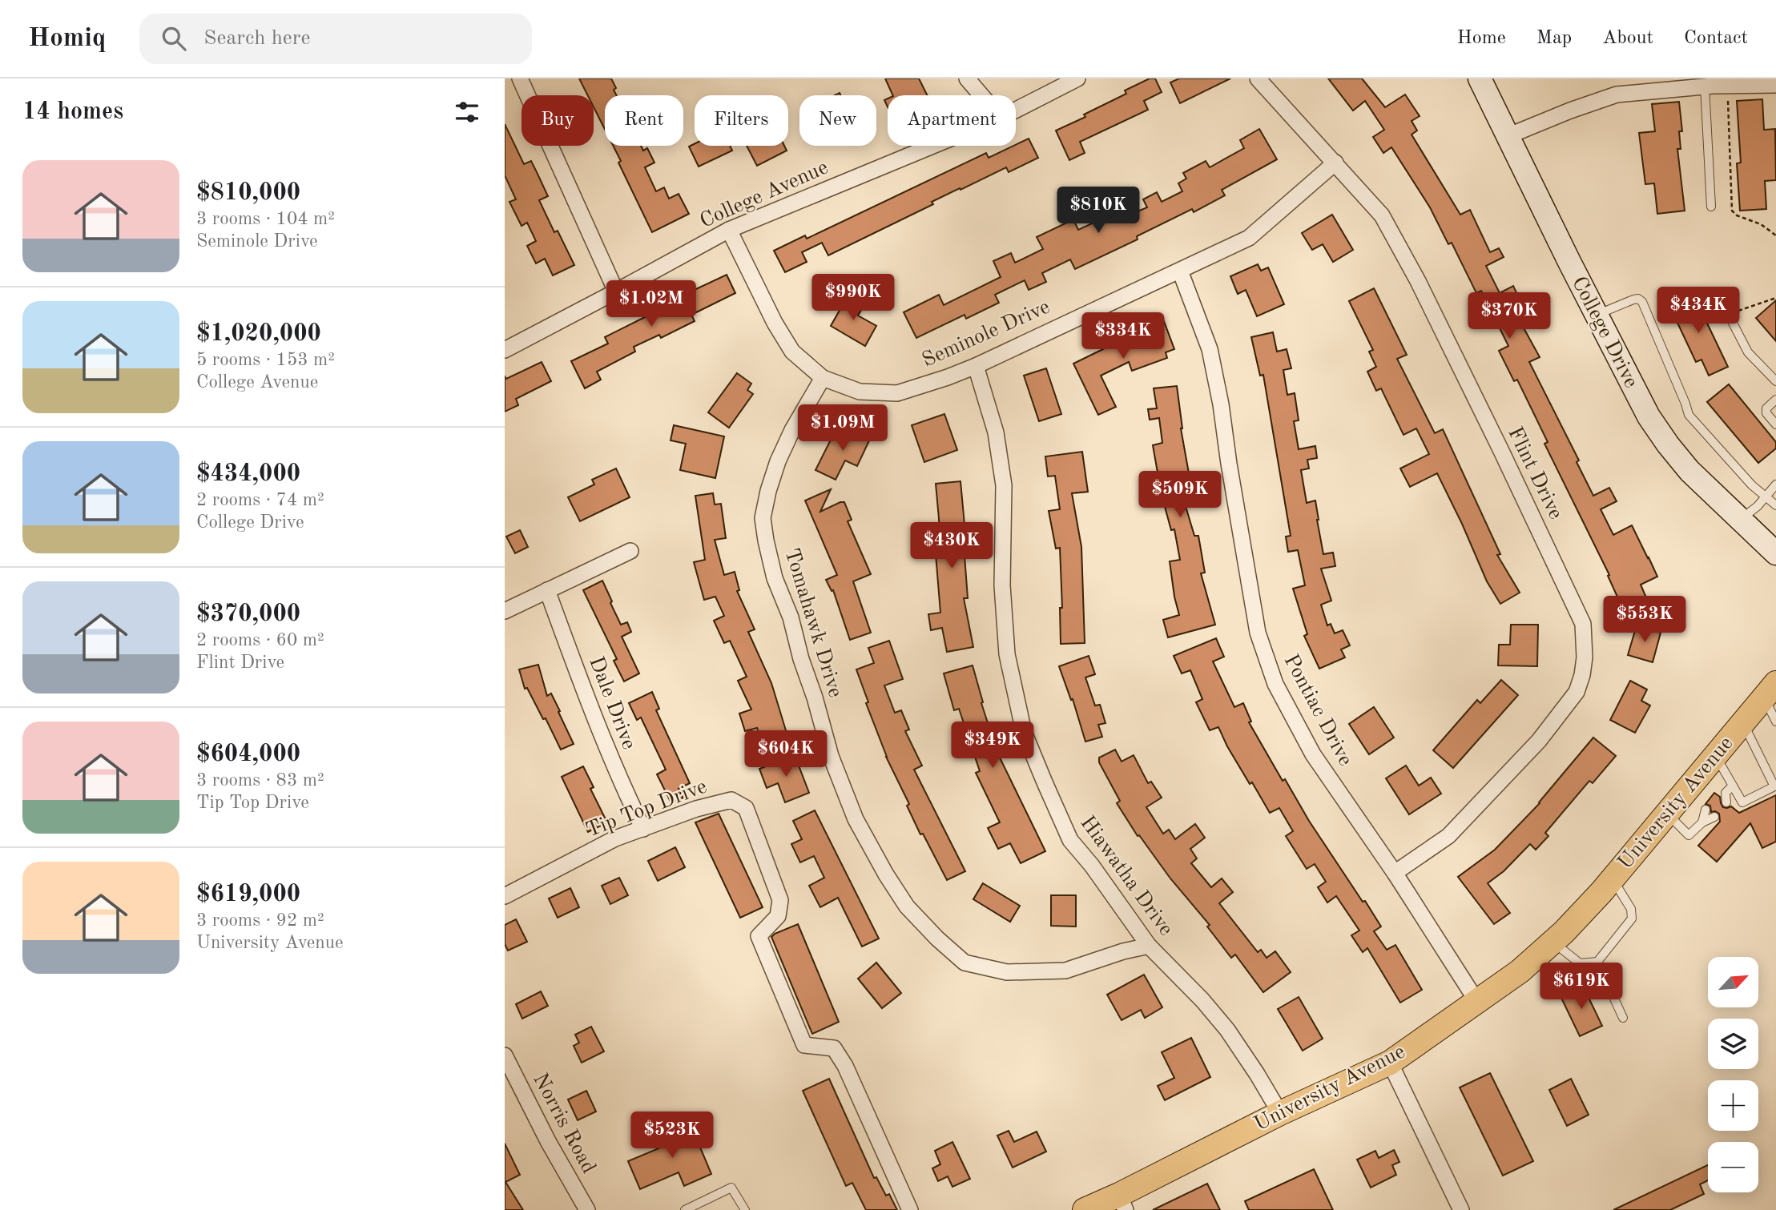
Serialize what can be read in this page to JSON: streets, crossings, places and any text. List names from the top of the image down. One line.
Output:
{"streets":{"main road":["University Avenue"],"street":["College Avenue","College Drive","Seminole Drive","Flint Drive","Tomahawk Drive","Dale Drive","Pontiac Drive","Tip Top Drive","Hiawatha Drive","Norris Road"]},"crossings":[["College Avenue","Seminole Drive"],["Seminole Drive","Flint Drive"],["Seminole Drive","Tomahawk Drive"],["Seminole Drive","Pontiac Drive"],["Seminole Drive","Hiawatha Drive"],["Flint Drive","Pontiac Drive"],["Tomahawk Drive","Hiawatha Drive"],["Dale Drive","Tip Top Drive"],["Pontiac Drive","University Avenue"],["University Avenue","Hiawatha Drive"]],"north":"top right","page":{"header":"Homiq","search":"Search here","nav":["Home","Map","About","Contact"],"heading":"14 homes","chip":["Buy","Rent","Filters","New","Apartment"],"list":[{"name":"$810,000","note":"3 rooms · 104 m² · Seminole Drive"},{"name":"$1,020,000","note":"5 rooms · 153 m² · College Avenue"},{"name":"$434,000","note":"2 rooms · 74 m² · College Drive"},{"name":"$370,000","note":"2 rooms · 60 m² · Flint Drive"},{"name":"$604,000","note":"3 rooms · 83 m² · Tip Top Drive"},{"name":"$619,000","note":"3 rooms · 92 m² · University Avenue"}],"price":["$810K","$990K","$1.02M","$434K","$370K","$334K","$1.09M","$509K","$430K","$553K","$349K","$604K","$619K","$523K"],"map_buttons":["+","−"]}}
